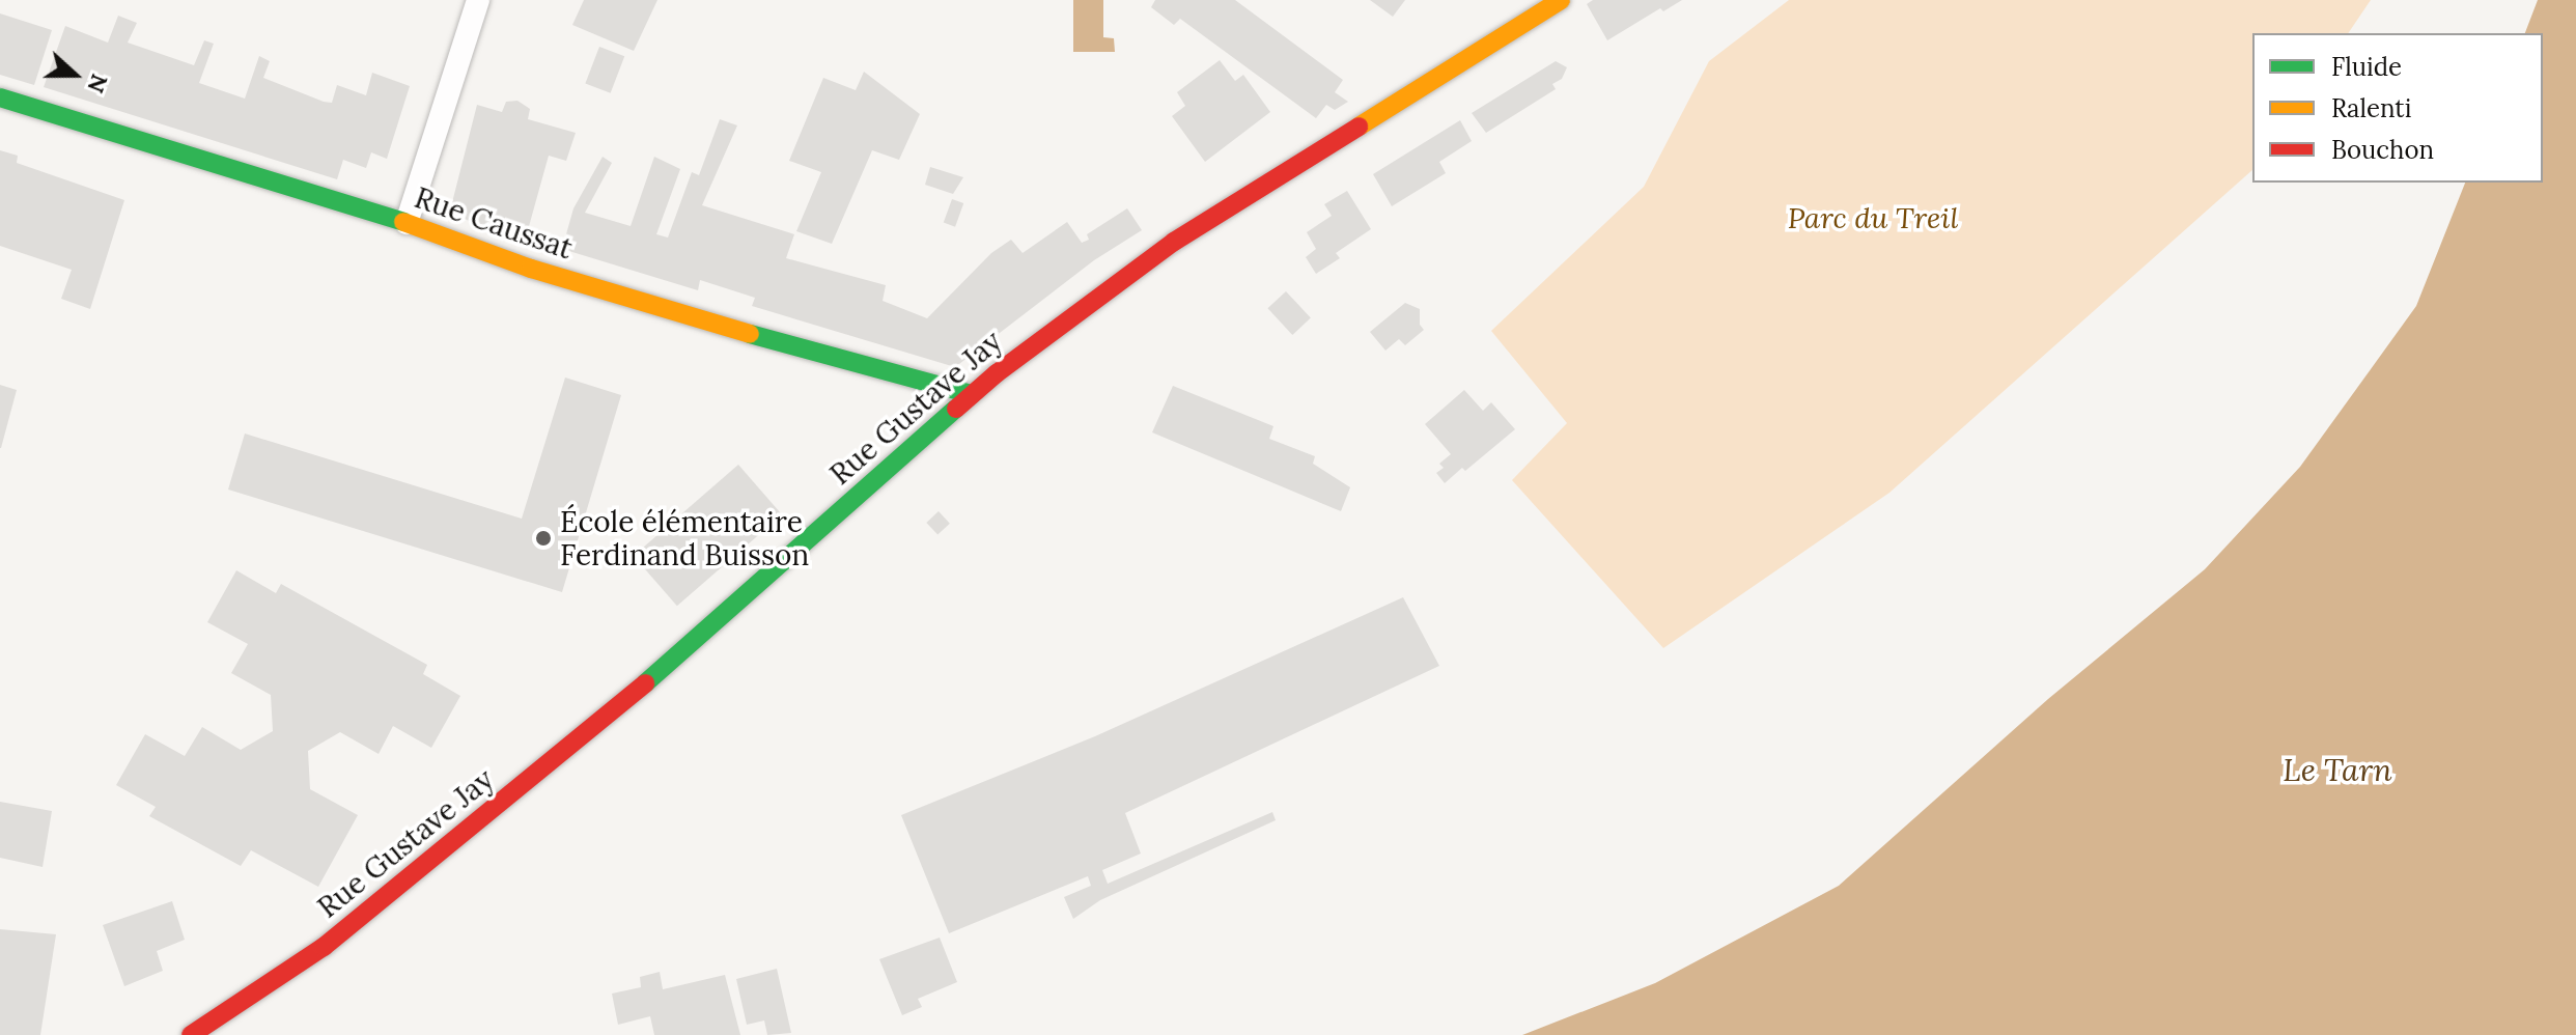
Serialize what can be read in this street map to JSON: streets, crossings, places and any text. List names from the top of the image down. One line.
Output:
{"streets":{"street":["Rue Caussat","Rue Gustave Jay"]},"crossings":[["Rue Caussat","Rue Gustave Jay"]],"water":["Le Tarn"],"parks":["Parc du Treil"],"places":["École élémentaire Ferdinand Buisson"],"legend":["Fluide","Ralenti","Bouchon"],"north":"right"}
